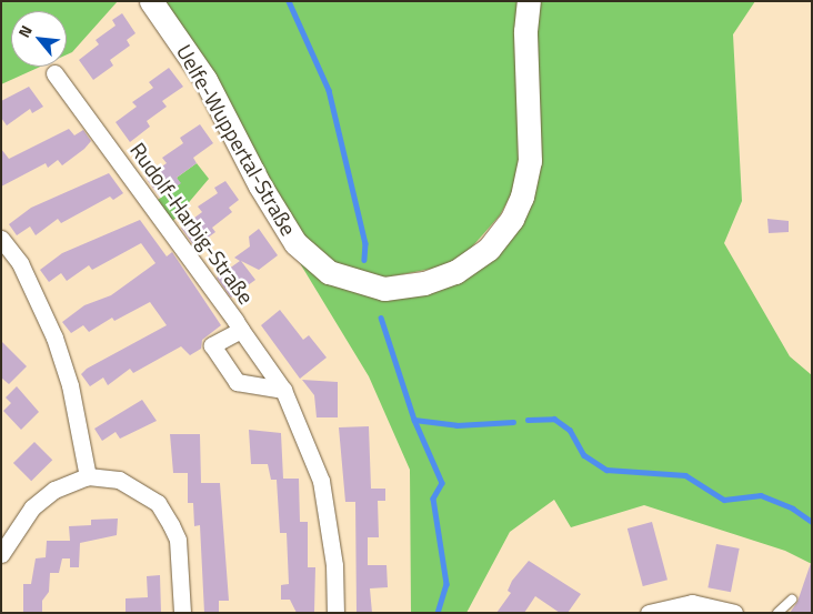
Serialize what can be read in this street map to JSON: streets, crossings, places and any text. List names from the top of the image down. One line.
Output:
{"streets":{"main road":["Uelfe-Wuppertal-Straße"],"street":["Rudolf-Harbig-Straße"]},"north":"top left"}
